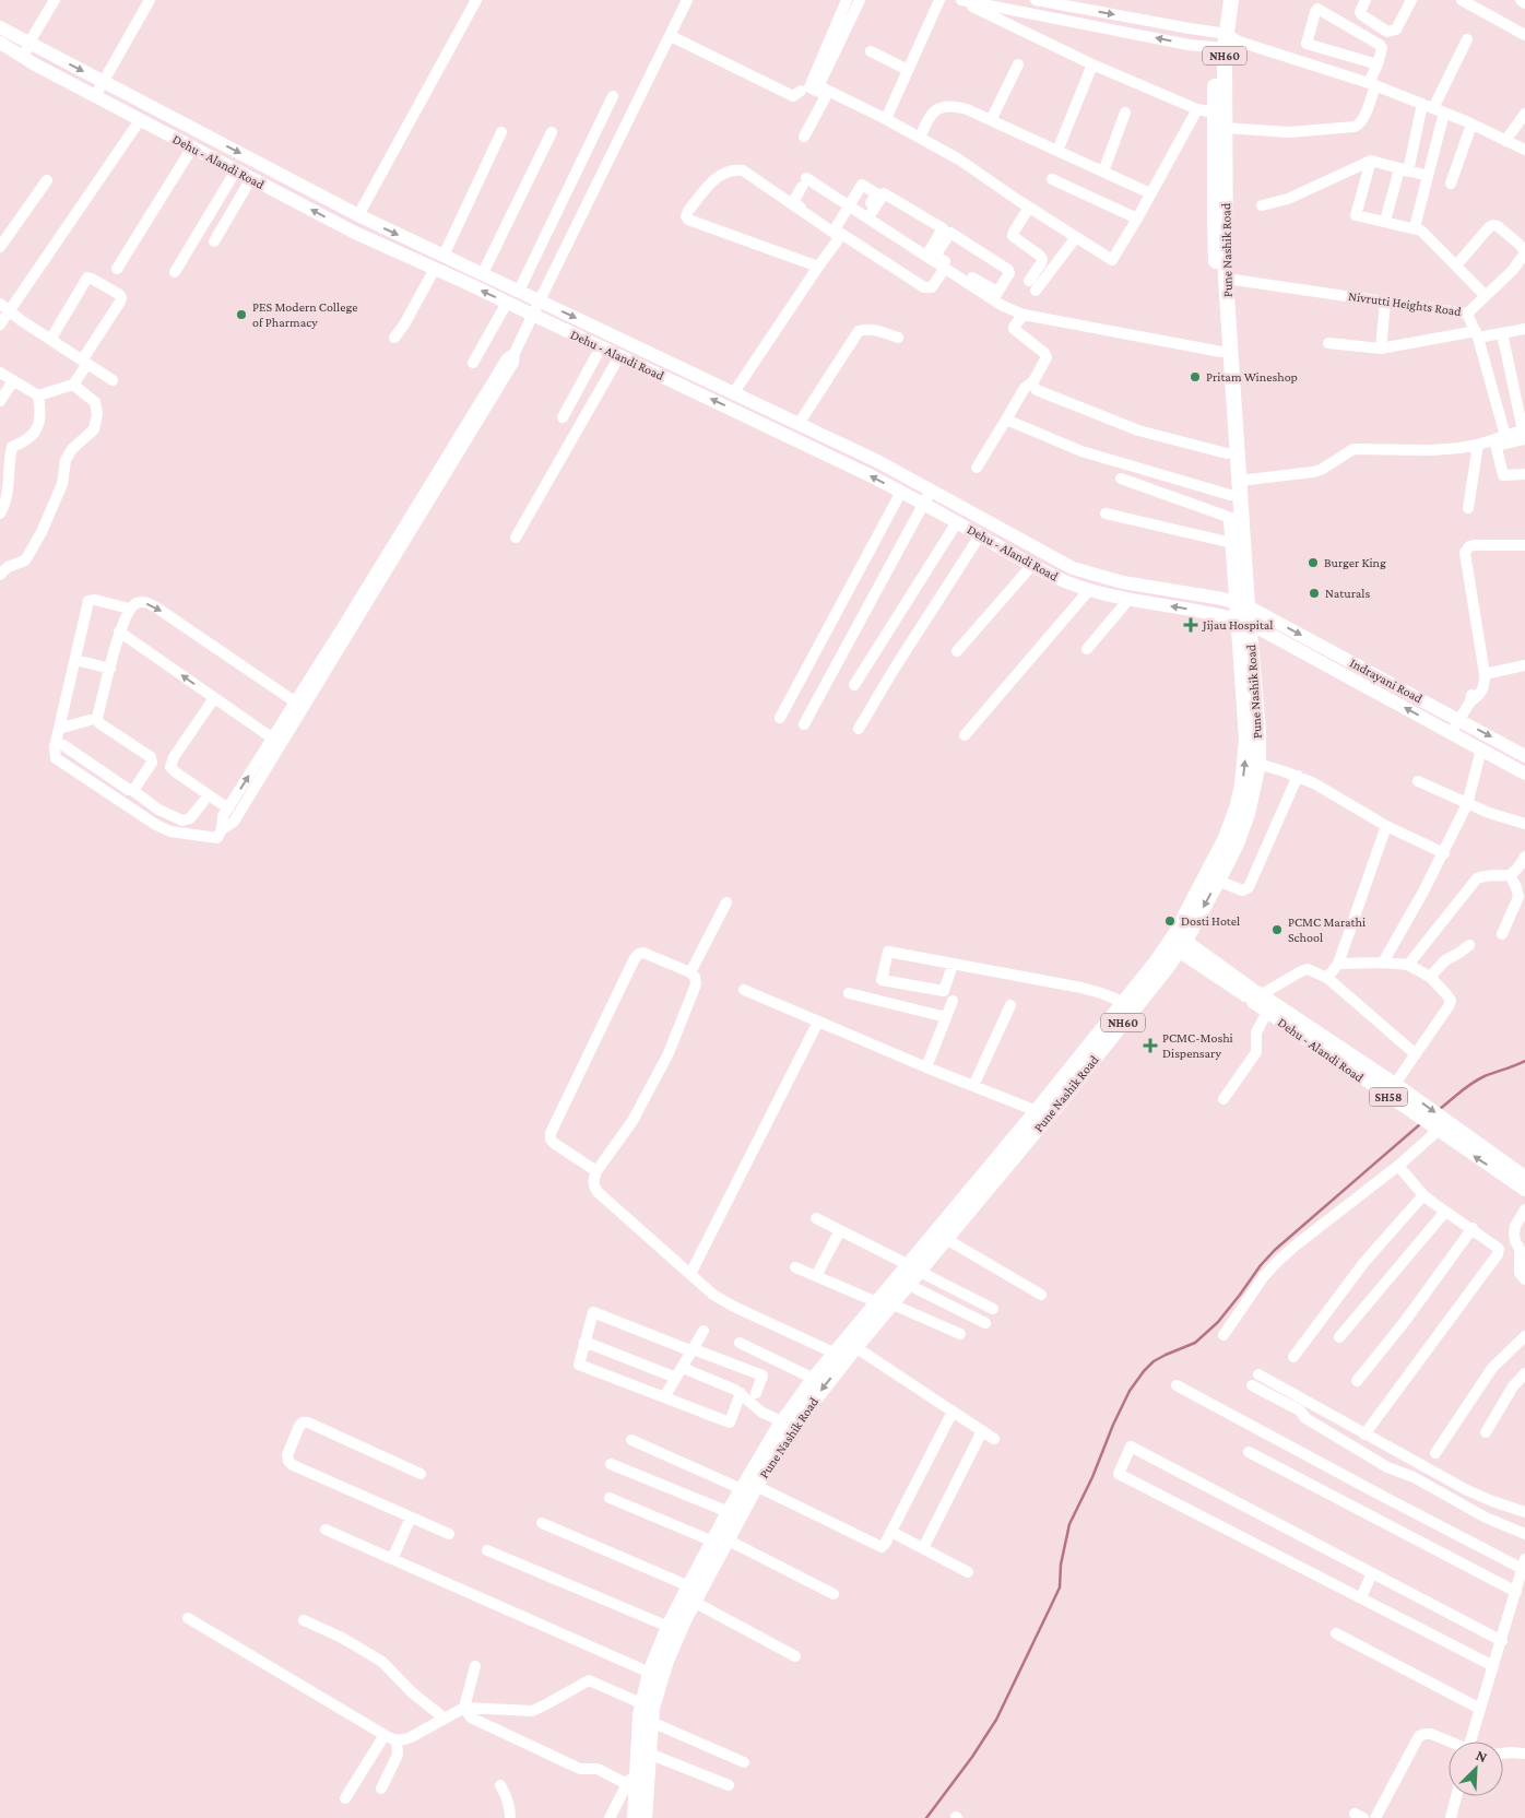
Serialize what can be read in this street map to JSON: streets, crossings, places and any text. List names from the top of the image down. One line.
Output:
{"streets":{"highway":["NH60","Pune Nashik Road"],"main road":["Dehu - Alandi Road","Indrayani Road","SH58"],"street":["Nivrutti Heights Road"]},"crossings":[["Dehu - Alandi Road","Pune Nashik Road"],["Dehu - Alandi Road","Indrayani Road"],["Pune Nashik Road","Nivrutti Heights Road"],["Pune Nashik Road","Indrayani Road"]],"places":{"other":["PES Modern College of Pharmacy","Pritam Wineshop","Burger King","Naturals","Dosti Hotel","PCMC Marathi School"],"health":["Jijau Hospital","PCMC-Moshi Dispensary"]},"north":"top right"}
